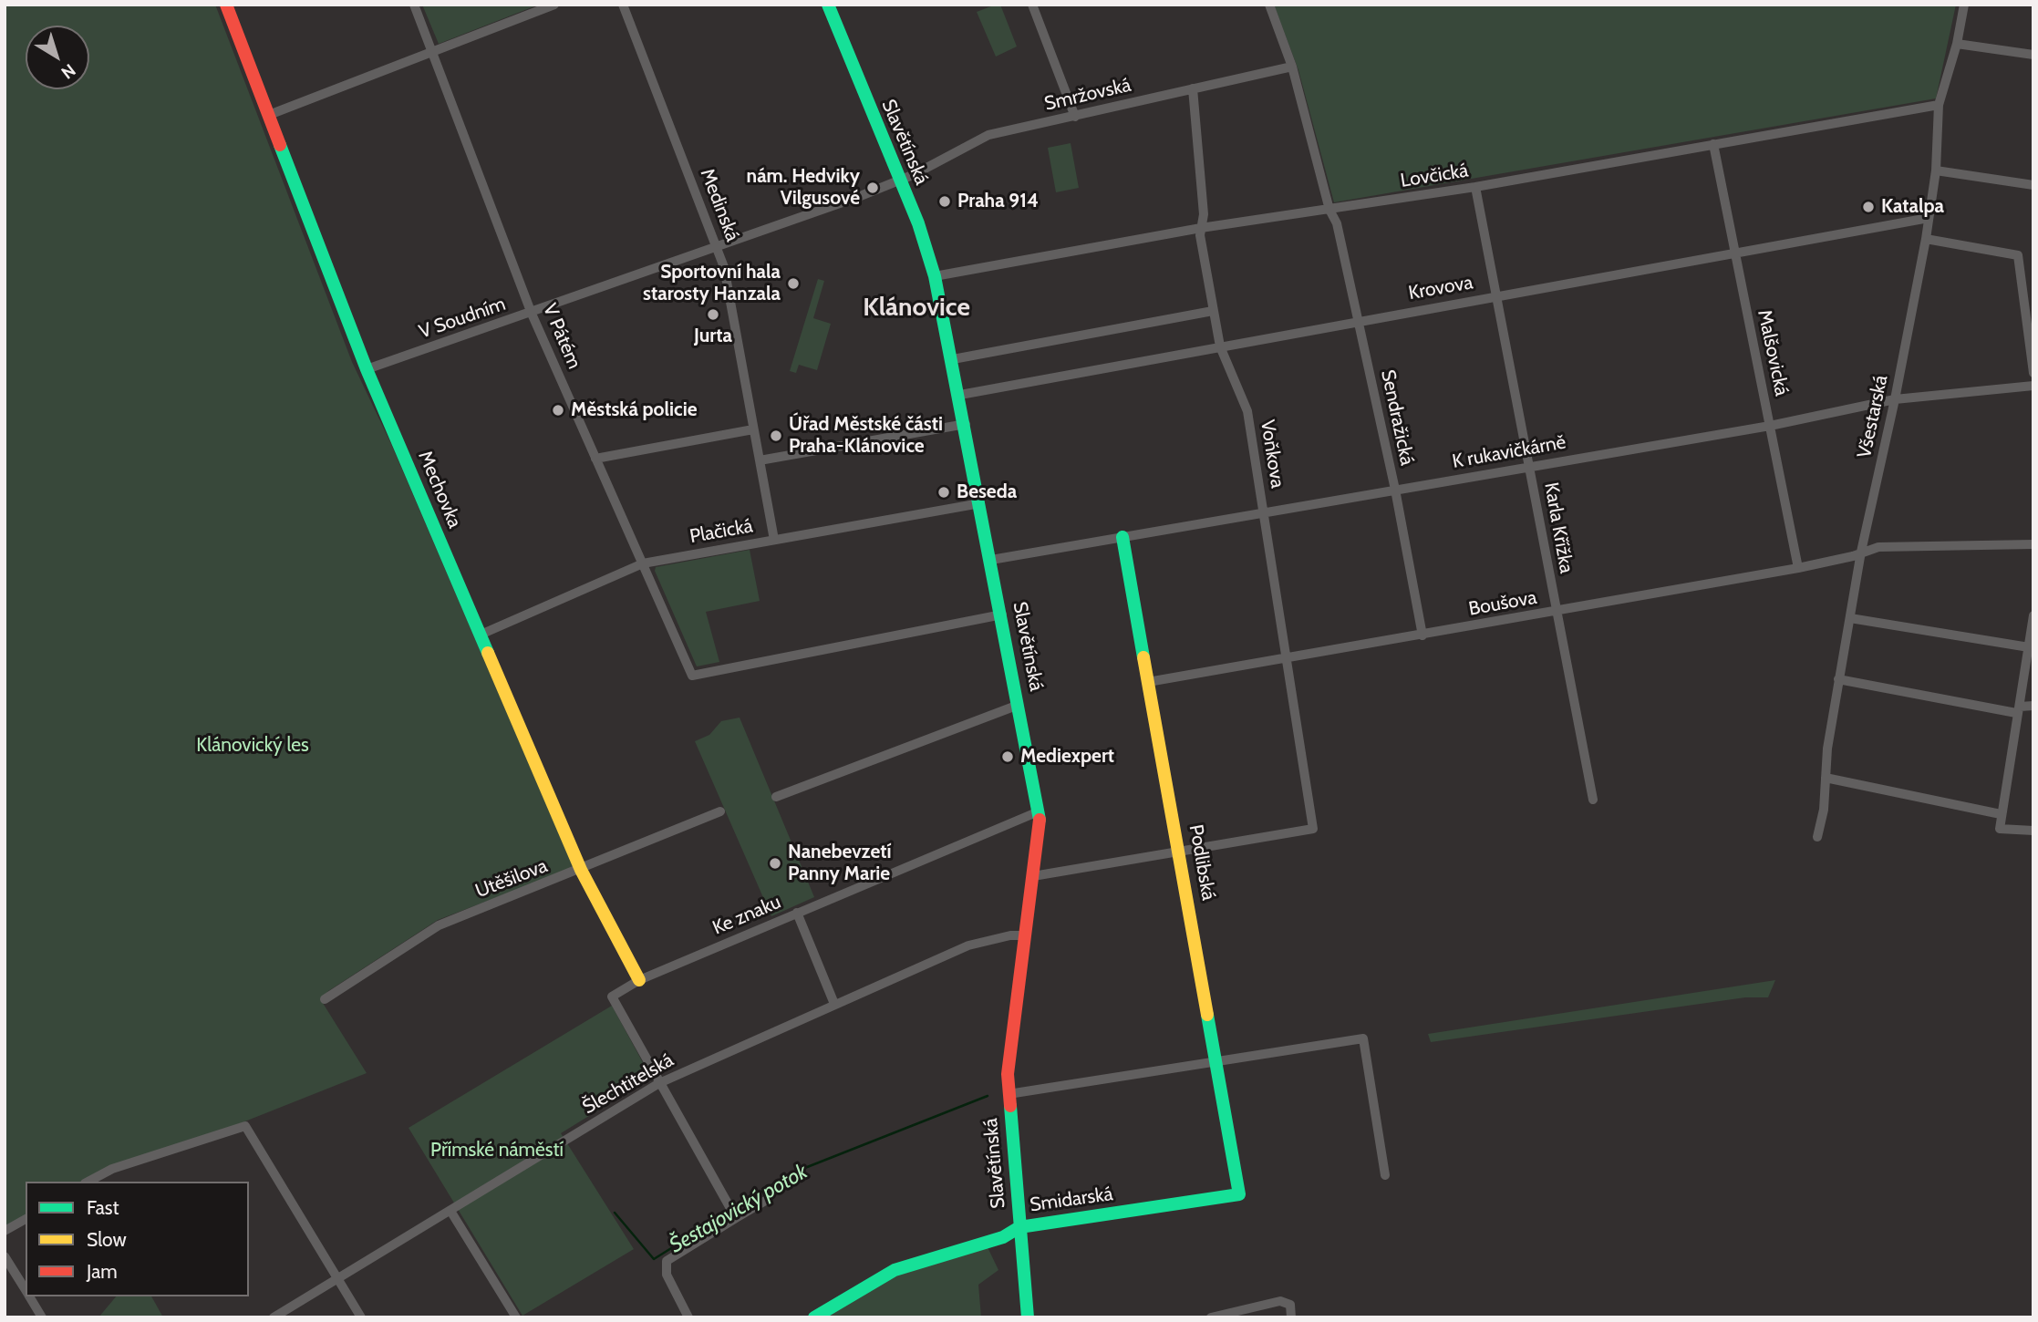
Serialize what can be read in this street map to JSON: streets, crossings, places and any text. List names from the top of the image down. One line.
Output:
{"streets":{"street":["Smržovská","Slavětínská","Lovčická","Medinská","Krovova","V Soudním","V Pátém","Malšovická","Všestarská","Sendražická","K rukavičkárně","Voňkova","Mechovka","Karla Křížka","Plačická","Boušova","Podlibská","Utěšilova","Ke znaku","Šlechtitelská","Smidarská"]},"crossings":[["Smržovská","Slavětínská"],["Smržovská","V Soudním"],["Smržovská","Sendražická"],["Smržovská","Voňkova"],["Slavětínská","Lovčická"],["Slavětínská","Krovova"],["Slavětínská","V Pátém"],["Slavětínská","K rukavičkárně"],["Slavětínská","Plačická"],["Slavětínská","Ke znaku"],["Slavětínská","Šlechtitelská"],["Slavětínská","Smidarská"],["Lovčická","Malšovická"],["Lovčická","Všestarská"],["Lovčická","Sendražická"],["Lovčická","Voňkova"],["Lovčická","Karla Křížka"],["Medinská","V Soudním"],["Medinská","Plačická"],["Krovova","Malšovická"],["Krovova","Všestarská"],["Krovova","Sendražická"],["Krovova","Voňkova"],["Krovova","Karla Křížka"],["V Soudním","V Pátém"],["V Soudním","Mechovka"],["V Pátém","Plačická"],["Malšovická","K rukavičkárně"],["Malšovická","Boušova"],["Všestarská","K rukavičkárně"],["Všestarská","Boušova"],["Sendražická","K rukavičkárně"],["Sendražická","Boušova"],["K rukavičkárně","Voňkova"],["K rukavičkárně","Karla Křížka"],["K rukavičkárně","Podlibská"],["Voňkova","Boušova"],["Voňkova","Podlibská"],["Mechovka","Plačická"],["Mechovka","Utěšilova"],["Mechovka","Ke znaku"],["Karla Křížka","Boušova"],["Boušova","Podlibská"],["Podlibská","Smidarská"],["Ke znaku","Šlechtitelská"]],"districts":["Klánovice"],"water":["Šestajovický potok"],"parks":["Klánovický les","Přímské náměstí"],"places":["nám. Hedviky Vilgusové","Praha 914","Katalpa","Sportovní hala starosty Hanzala","Jurta","Městská policie","Úřad Městské části Praha-Klánovice","Beseda","Mediexpert","Nanebevzetí Panny Marie"],"legend":["Fast","Slow","Jam"],"north":"bottom right"}
